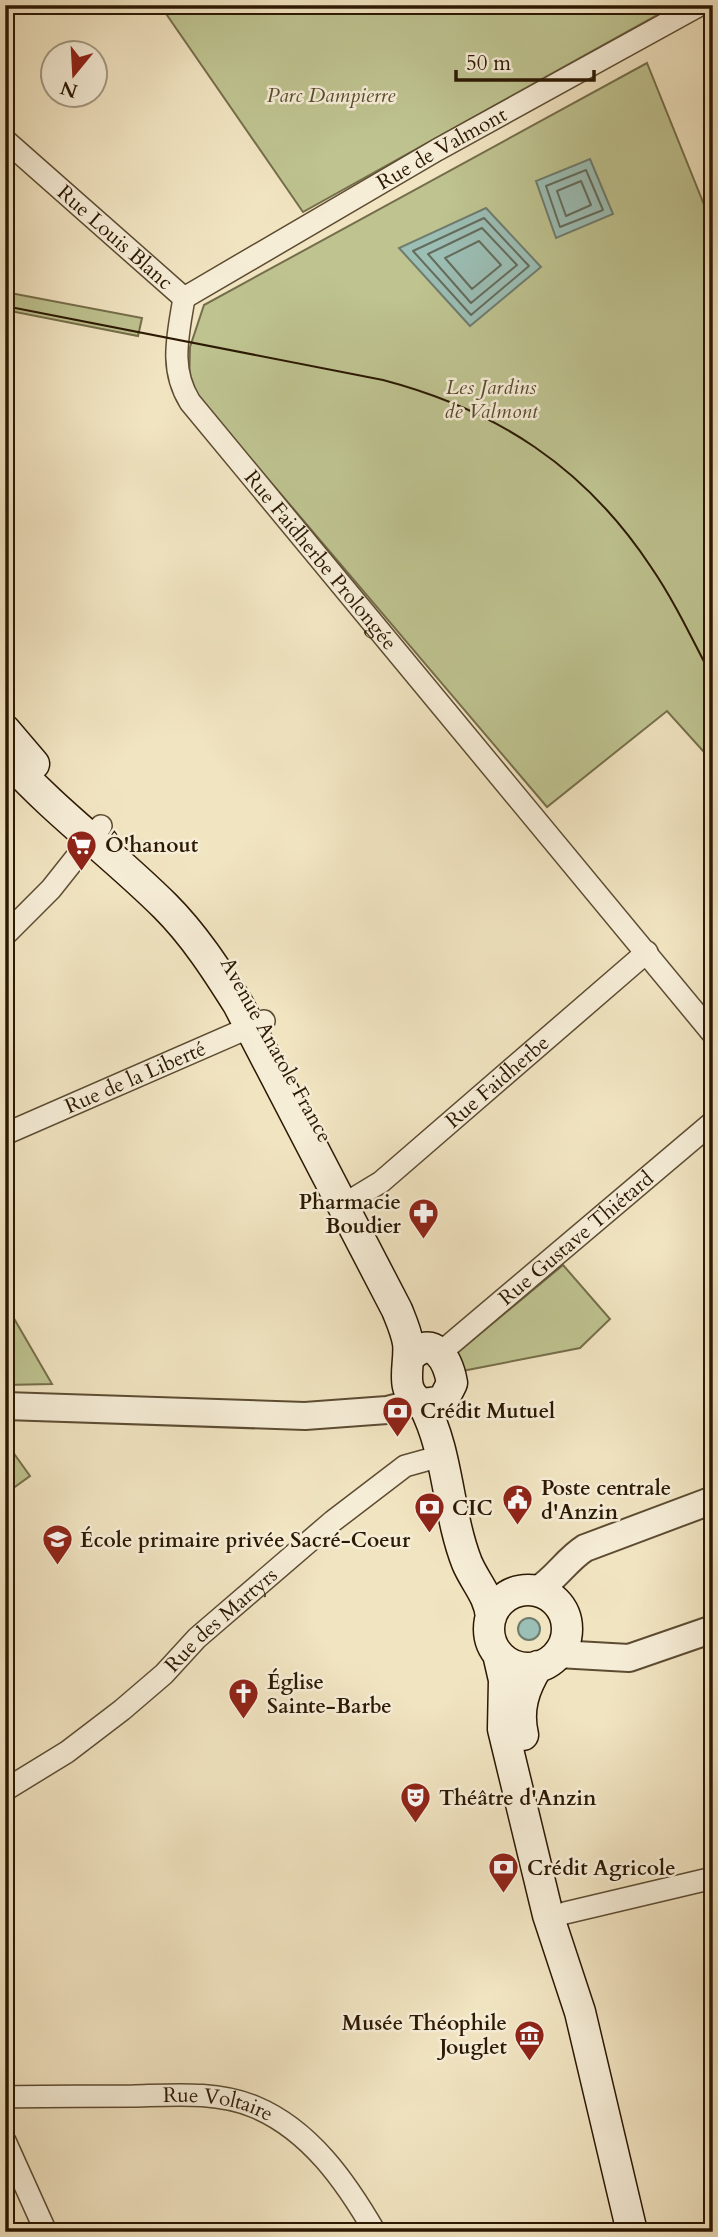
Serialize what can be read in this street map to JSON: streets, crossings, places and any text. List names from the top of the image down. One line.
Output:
{"streets":{"main road":["Avenue Anatole France"],"street":["Rue de Valmont","Rue Louis Blanc","Rue Faidherbe Prolongée","Rue de la Liberté","Rue Faidherbe","Rue Gustave Thiétard","Rue des Martyrs","Rue Voltaire"]},"crossings":[["Rue de Valmont","Rue Louis Blanc"],["Rue Louis Blanc","Rue Faidherbe Prolongée"],["Rue Faidherbe Prolongée","Rue Faidherbe"],["Avenue Anatole France","Rue de la Liberté"],["Avenue Anatole France","Rue Faidherbe"],["Avenue Anatole France","Rue Gustave Thiétard"],["Avenue Anatole France","Rue des Martyrs"]],"parks":["Parc Dampierre","Les Jardins de Valmont"],"places":{"supermarket":["Ô'hanout"],"pharmacy":["Pharmacie Boudier"],"bank":["Crédit Mutuel","CIC","Crédit Agricole"],"public building":["Poste centrale d'Anzin"],"school or university":["École primaire privée Sacré-Coeur"],"church":["Église Sainte-Barbe"],"theatre":["Théâtre d'Anzin"],"museum":["Musée Théophile Jouglet"]},"scale_bar":"50 m","north":"bottom"}
